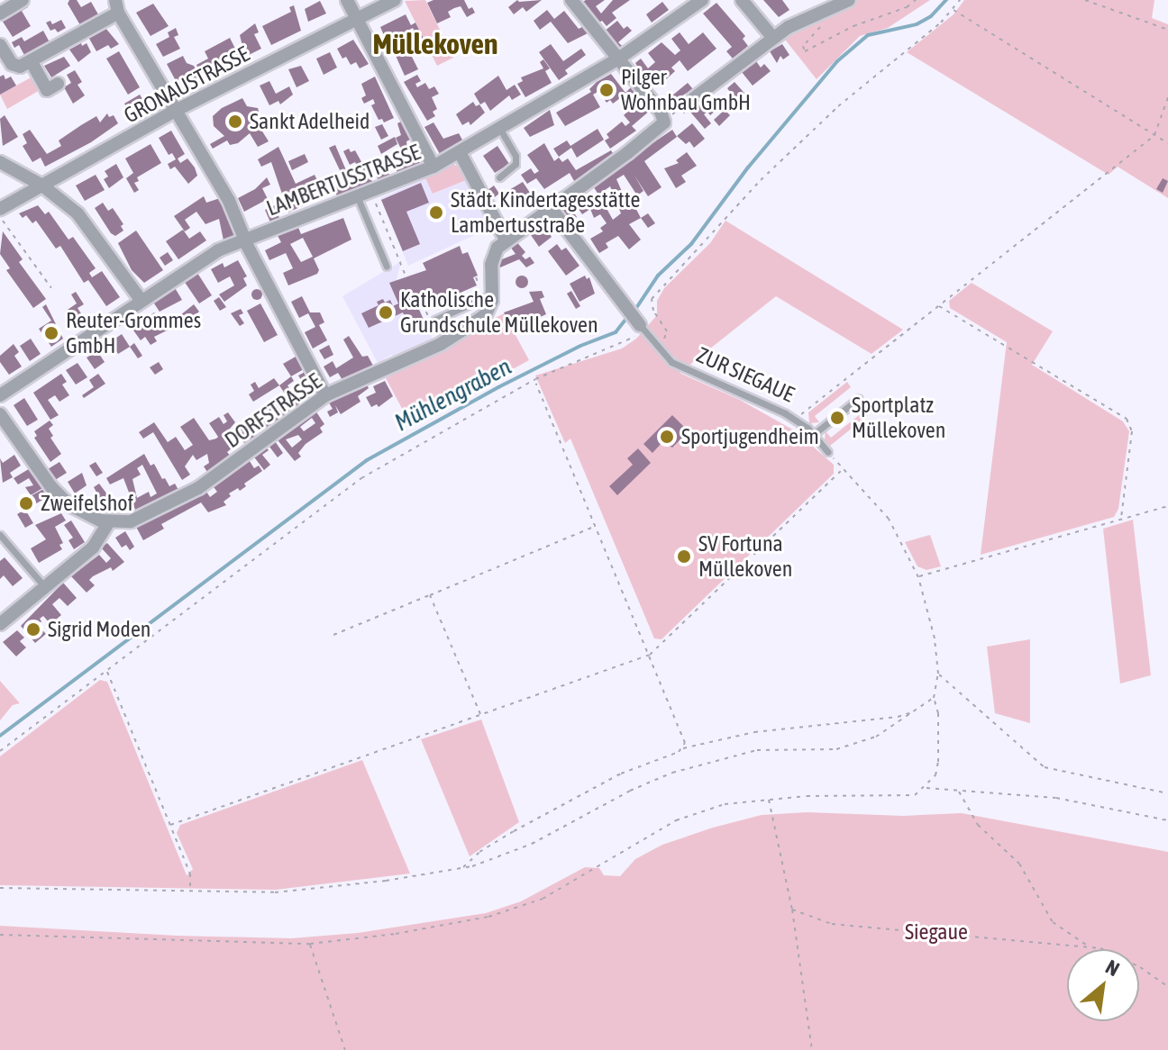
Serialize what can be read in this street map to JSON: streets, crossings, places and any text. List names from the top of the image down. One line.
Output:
{"streets":{"street":["GRONAUSTRASSE","LAMBERTUSSTRASSE","ZUR SIEGAUE","DORFSTRASSE"]},"districts":["Müllekoven"],"water":["Mühlengraben"],"parks":["Siegaue"],"places":["Pilger Wohnbau GmbH","Sankt Adelheid","Städt. Kindertagesstätte Lambertusstraße","Katholische Grundschule Müllekoven","Reuter-Grommes GmbH","Sportplatz Müllekoven","Sportjugendheim","Zweifelshof","SV Fortuna Müllekoven","Sigrid Moden"],"north":"top right"}
